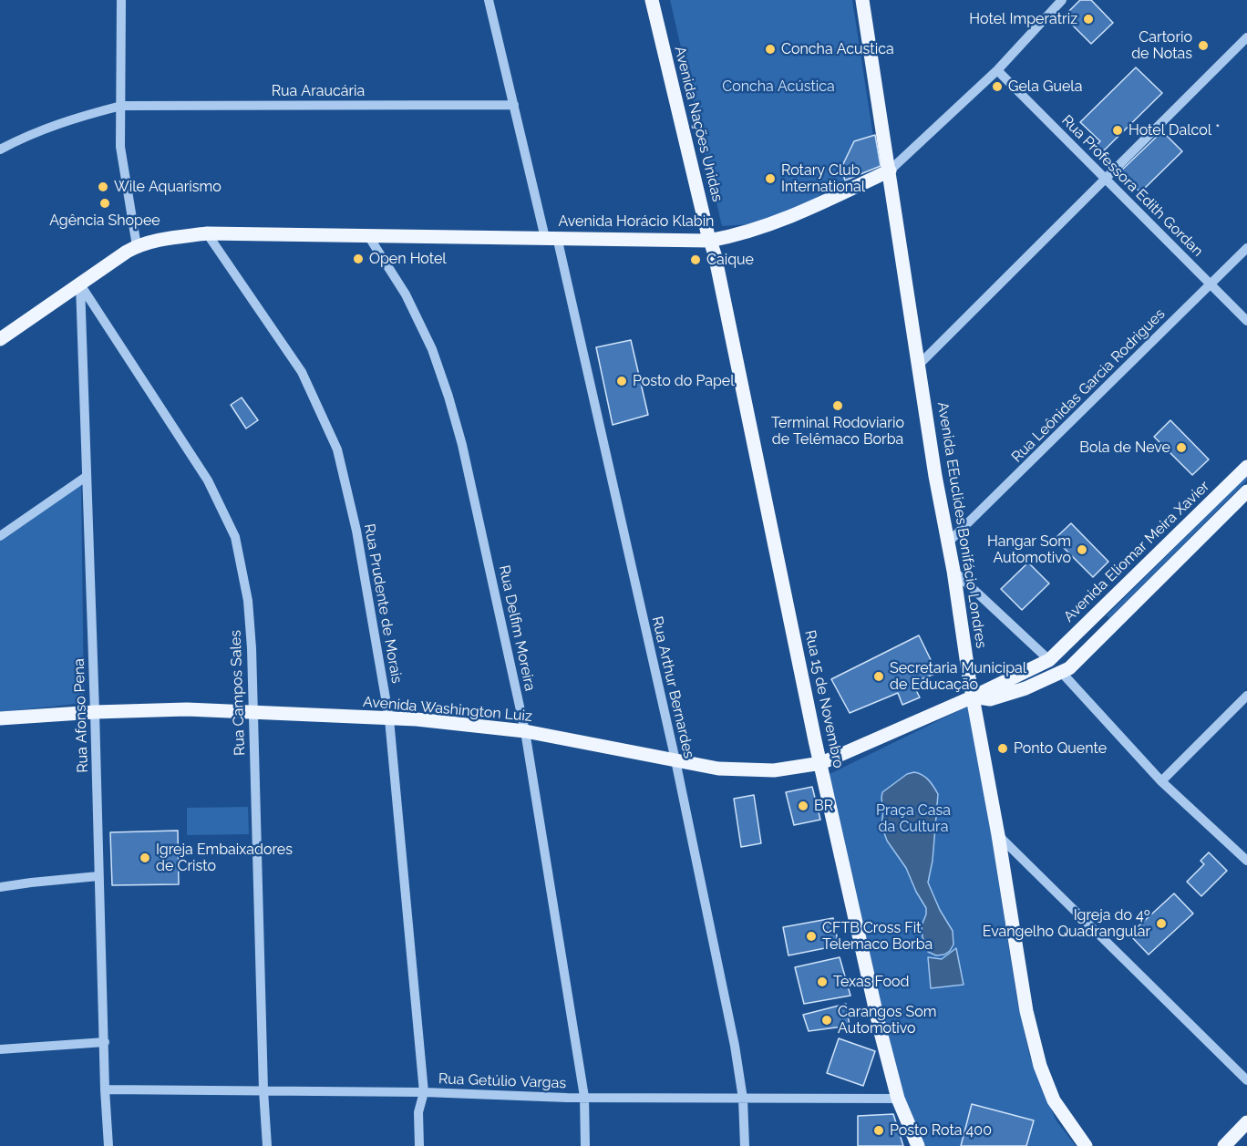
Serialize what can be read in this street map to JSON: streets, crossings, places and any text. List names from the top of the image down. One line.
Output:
{"streets":{"main road":["Avenida Nações Unidas","Avenida Horácio Klabin","Avenida EEuclides Bonifácio Londres","Avenida Eliomar Meira Xavier","Rua 15 de Novembro","Avenida Washington Luiz"],"street":["Rua Araucária","Rua Professora Edith Gordan","Rua Leônidas Garcia Rodrigues","Rua Prudente de Morais","Rua Delfim Moreira","Rua Arthur Bernardes","Rua Campos Sales","Rua Afonso Pena","Rua Getúlio Vargas"]},"crossings":[["Rua Araucária","Rua Arthur Bernardes"],["Avenida Nações Unidas","Avenida Horácio Klabin"],["Avenida Nações Unidas","Rua 15 de Novembro"],["Rua Professora Edith Gordan","Avenida Horácio Klabin"],["Rua Professora Edith Gordan","Rua Leônidas Garcia Rodrigues"],["Avenida Horácio Klabin","Avenida EEuclides Bonifácio Londres"],["Avenida Horácio Klabin","Rua Prudente de Morais"],["Avenida Horácio Klabin","Rua Delfim Moreira"],["Avenida Horácio Klabin","Rua Arthur Bernardes"],["Avenida Horácio Klabin","Rua Campos Sales"],["Avenida Horácio Klabin","Rua Afonso Pena"],["Rua Leônidas Garcia Rodrigues","Avenida EEuclides Bonifácio Londres"],["Avenida EEuclides Bonifácio Londres","Avenida Washington Luiz"],["Avenida Eliomar Meira Xavier","Avenida Washington Luiz"],["Rua Prudente de Morais","Avenida Washington Luiz"],["Rua Prudente de Morais","Rua Getúlio Vargas"],["Rua Delfim Moreira","Avenida Washington Luiz"],["Rua Delfim Moreira","Rua Getúlio Vargas"],["Rua Arthur Bernardes","Avenida Washington Luiz"],["Rua Arthur Bernardes","Rua Getúlio Vargas"],["Rua Campos Sales","Avenida Washington Luiz"],["Rua Campos Sales","Rua Afonso Pena"],["Rua Campos Sales","Rua Getúlio Vargas"],["Rua 15 de Novembro","Avenida Washington Luiz"],["Rua 15 de Novembro","Rua Getúlio Vargas"],["Avenida Washington Luiz","Rua Afonso Pena"],["Rua Afonso Pena","Rua Getúlio Vargas"]],"parks":["Concha Acústica","Praça Casa da Cultura"],"places":["Hotel Imperatriz","Cartorio de Notas","Concha Acustica","Gela Guela","Hotel Dalcol *","Rotary Club International","Wile Aquarismo","Agência Shopee","Open Hotel","Caique","Posto do Papel","Terminal Rodoviario de Telêmaco Borba","Bola de Neve","Hangar Som Automotivo","Secretaria Municipal de Educação","Ponto Quente","BR","Igreja Embaixadores de Cristo","Igreja do 4º Evangelho Quadrangular","CFTB Cross Fit Telemaco Borba","Texas Food","Carangos Som Automotivo","Posto Rota 400"]}
